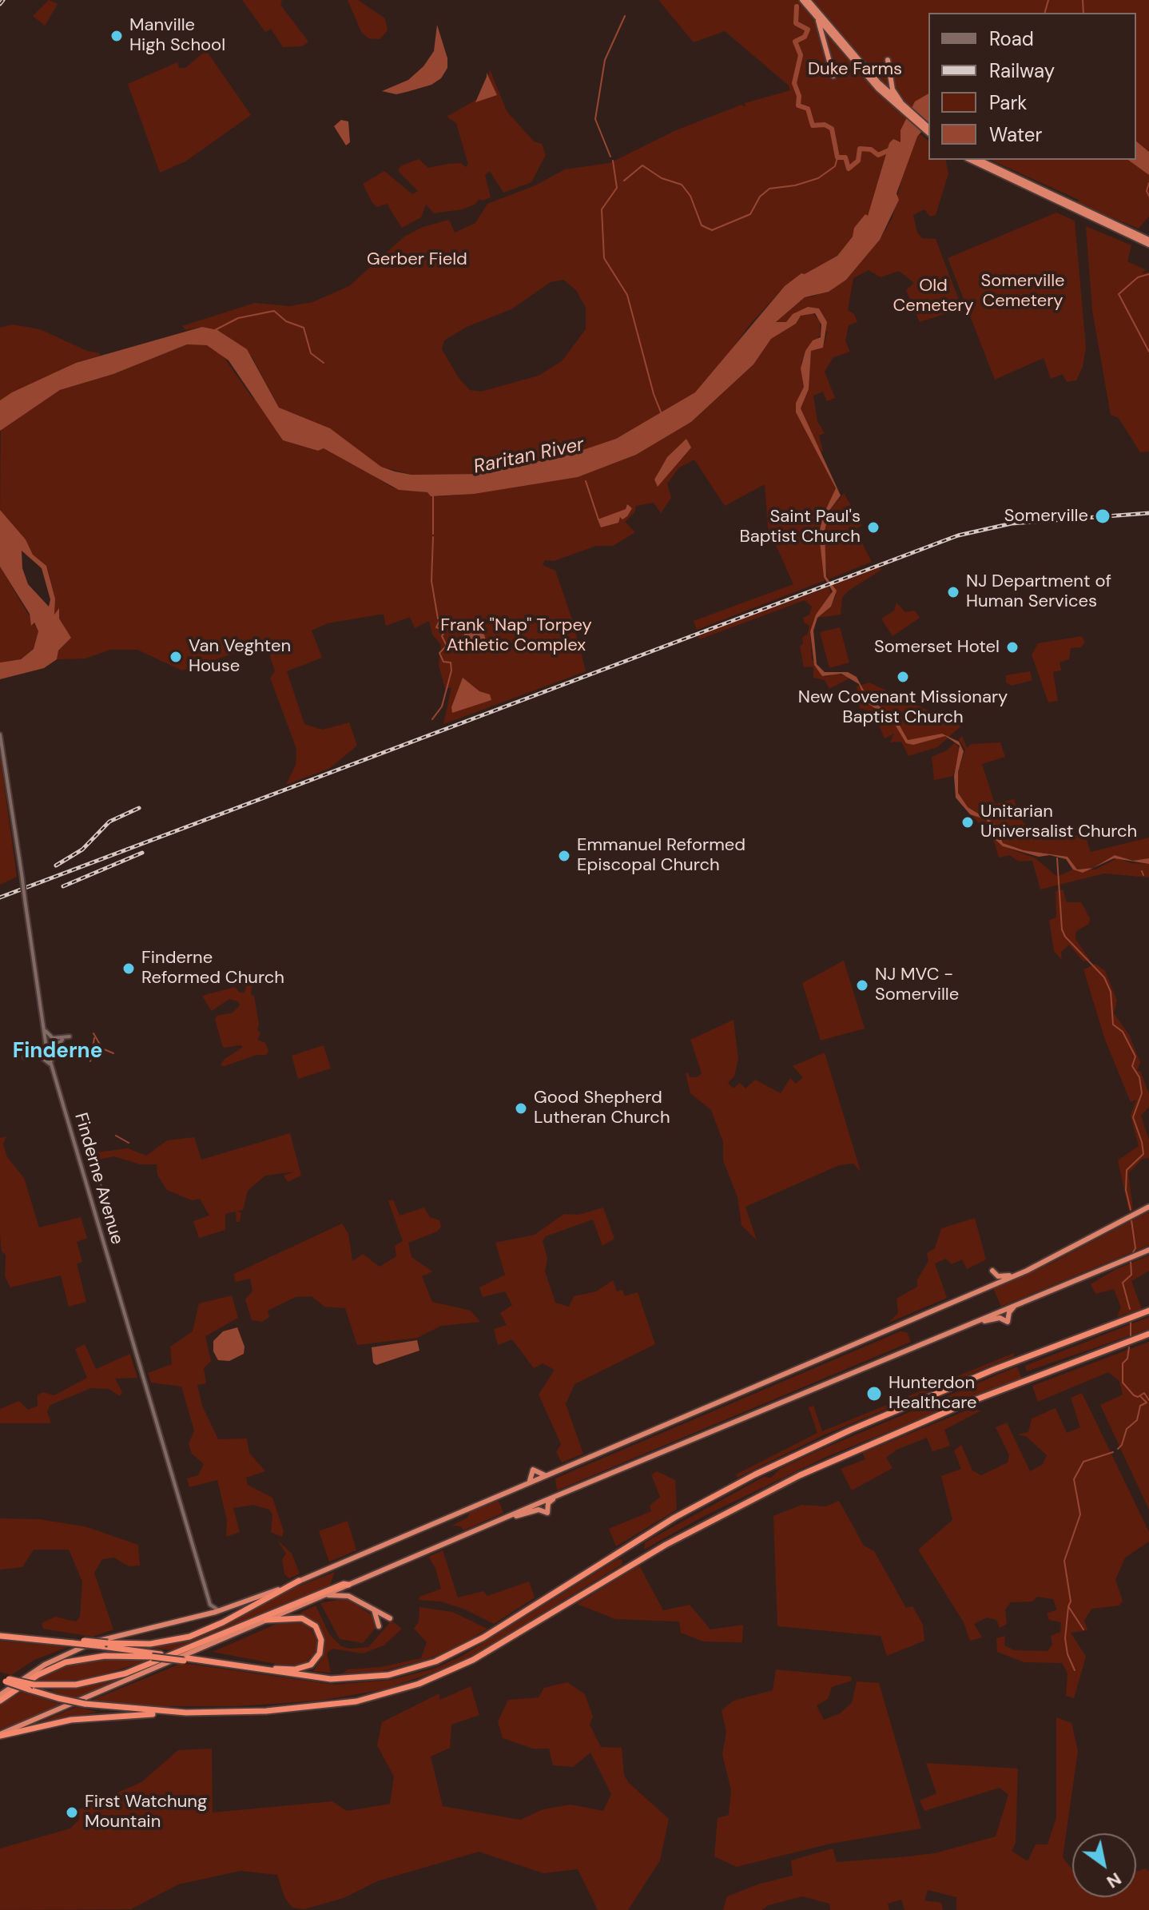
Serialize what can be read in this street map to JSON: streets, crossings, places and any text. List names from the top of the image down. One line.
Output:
{"streets":{"main road":["Finderne Avenue"]},"districts":["Finderne"],"water":["Raritan River"],"parks":["Duke Farms","Gerber Field","Somerville Cemetery","Old Cemetery","Frank \"Nap\" Torpey Athletic Complex"],"places":["Manville High School","Somerville","Saint Paul's Baptist Church","NJ Department of Human Services","Somerset Hotel","Van Veghten House","New Covenant Missionary Baptist Church","Unitarian Universalist Church","Emmanuel Reformed Episcopal Church","Finderne Reformed Church","NJ MVC - Somerville","Good Shepherd Lutheran Church","Hunterdon Healthcare","First Watchung Mountain"],"legend":["Road","Railway","Park","Water"],"north":"bottom right"}
